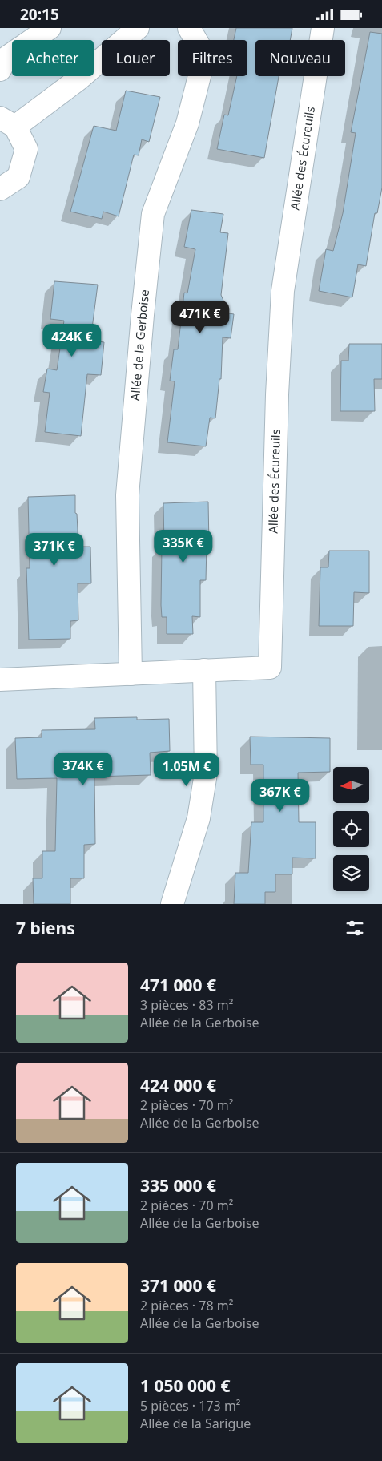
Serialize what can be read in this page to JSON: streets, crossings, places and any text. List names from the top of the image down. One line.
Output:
{"streets":{"street":["Allée des Écureuils","Allée de la Gerboise"]},"crossings":[["Allée des Écureuils","Allée de la Gerboise"]],"north":"left","page":{"status":"20:15","chip":["Acheter","Louer","Filtres","Nouveau"],"price":["471K €","424K €","335K €","371K €","374K €","1.05M €","367K €"],"heading":"7 biens","list":[{"name":"471 000 €","note":"3 pièces · 83 m² · Allée de la Gerboise"},{"name":"424 000 €","note":"2 pièces · 70 m² · Allée de la Gerboise"},{"name":"335 000 €","note":"2 pièces · 70 m² · Allée de la Gerboise"},{"name":"371 000 €","note":"2 pièces · 78 m² · Allée de la Gerboise"},{"name":"1 050 000 €","note":"5 pièces · 173 m² · Allée de la Sarigue"}]}}
